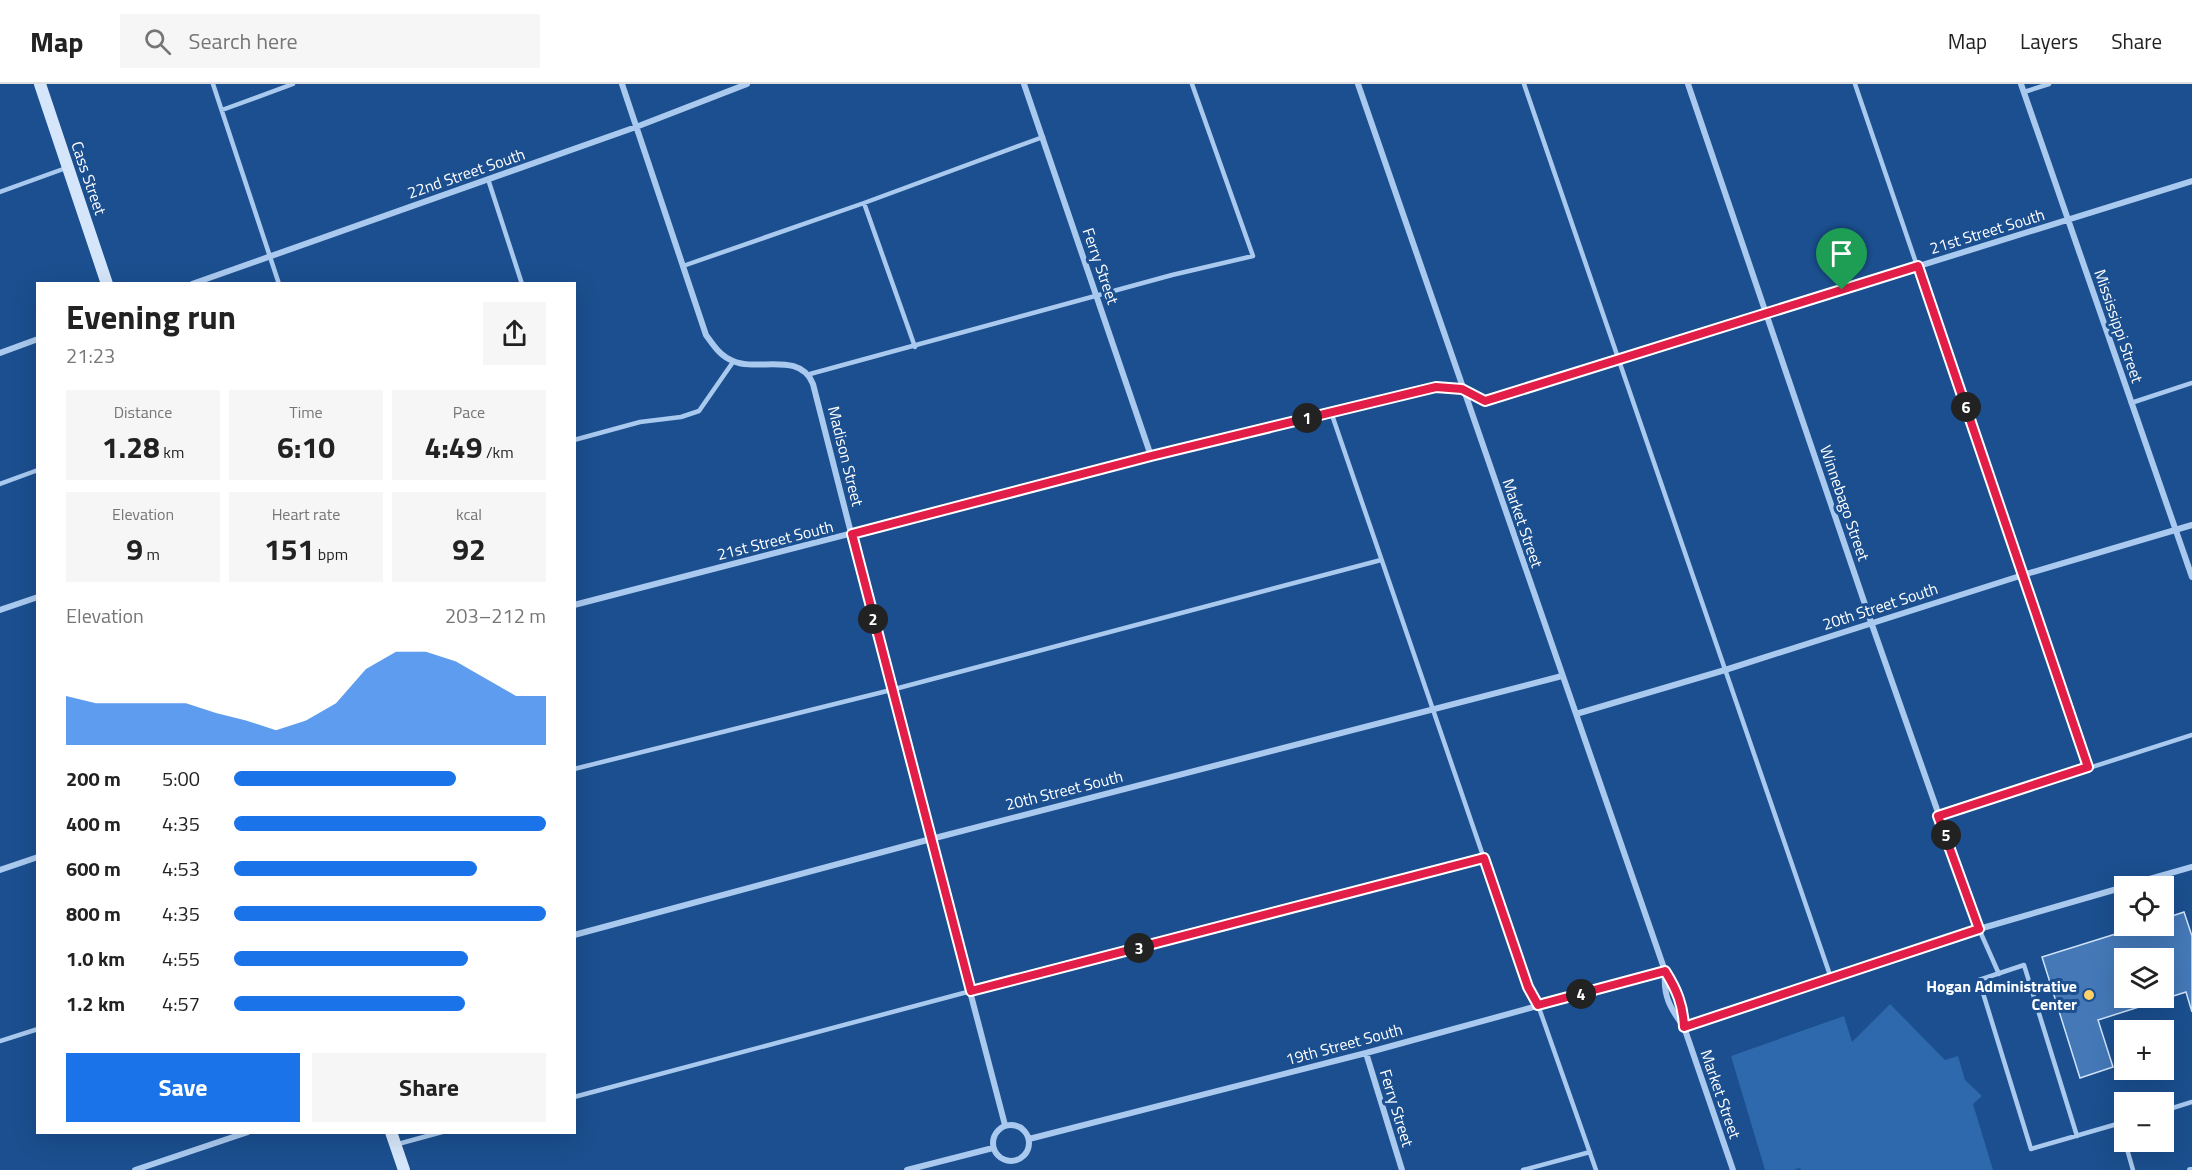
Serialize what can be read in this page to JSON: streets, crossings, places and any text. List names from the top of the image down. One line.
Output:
{"streets":{"street":["22nd Street South","Cass Street","21st Street South","Ferry Street","Mississippi Street","Madison Street","Winnebago Street","Market Street","20th Street South","19th Street South"]},"crossings":[["21st Street South","Ferry Street"],["21st Street South","Mississippi Street"],["21st Street South","Madison Street"],["21st Street South","Winnebago Street"],["21st Street South","Market Street"],["Ferry Street","19th Street South"],["Mississippi Street","20th Street South"],["Madison Street","20th Street South"],["Madison Street","19th Street South"],["Winnebago Street","20th Street South"],["Market Street","20th Street South"],["Market Street","19th Street South"]],"places":["Hogan Administrative Center"],"page":{"header":"Map","search":"Search here","nav":["Map","Layers","Share"],"heading":["Evening run","21:23"],"stats":[["Distance","1.28 km"],["Time","6:10"],["Pace","4:49 /km"],["Elevation","9 m"],["Heart rate","151 bpm"],["kcal","92"]],"pins":["6","1","2","5","3","4"],"chart":["Elevation","203–212 m"],"list":[{"name":"200 m","note":"5:00"},{"name":"400 m","note":"4:35"},{"name":"600 m","note":"4:53"},{"name":"800 m","note":"4:35"},{"name":"1.0 km","note":"4:55"},{"name":"1.2 km","note":"4:57"}],"map_buttons":["+","−"],"buttons":["Save","Share"]}}
